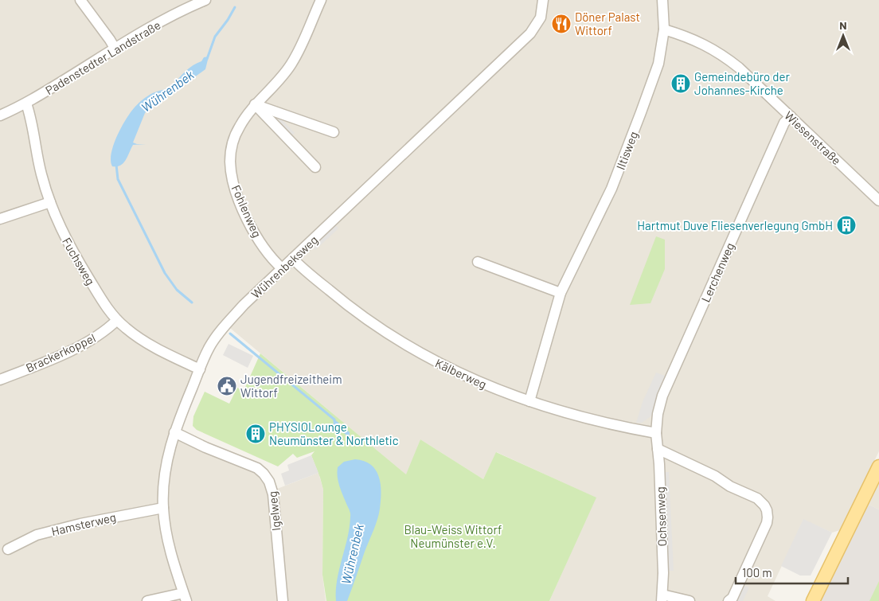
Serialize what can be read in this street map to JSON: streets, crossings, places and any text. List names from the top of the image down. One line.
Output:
{"streets":{"street":["Padenstedter Landstraße","Wiesenstraße","Iltisweg","Fohlenweg","Fuchsweg","Wührenbeksweg","Lerchenweg","Brackerkoppel","Kälberweg","Igelweg","Ochsenweg","Hamsterweg"]},"crossings":[["Padenstedter Landstraße","Fuchsweg"],["Wiesenstraße","Iltisweg"],["Wiesenstraße","Lerchenweg"],["Iltisweg","Kälberweg"],["Fohlenweg","Wührenbeksweg"],["Fuchsweg","Wührenbeksweg"],["Fuchsweg","Brackerkoppel"],["Wührenbeksweg","Kälberweg"],["Wührenbeksweg","Igelweg"],["Wührenbeksweg","Hamsterweg"],["Lerchenweg","Kälberweg"],["Lerchenweg","Ochsenweg"],["Kälberweg","Ochsenweg"]],"water":["Wührenbek"],"parks":["Blau-Weiss Wittorf Neumünster e.V."],"places":{"restaurant":["Döner Palast Wittorf"],"building":["Gemeindebüro der Johannes-Kirche","Hartmut Duve Fliesenverlegung GmbH","PHYSIOLounge Neumünster & Northletic"],"public building":["Jugendfreizeitheim Wittorf"]},"scale_bar":"100 m","north":"top"}
